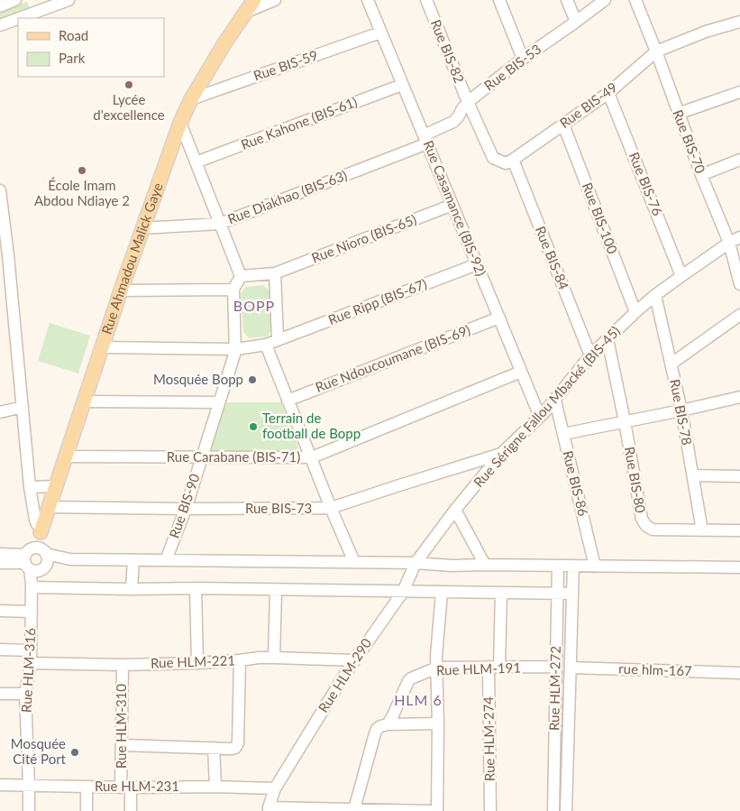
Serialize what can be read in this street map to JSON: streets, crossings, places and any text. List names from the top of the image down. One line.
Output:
{"streets":{"main road":["Rue Ahmadou Malick Gaye"],"street":["Rue BIS-82","Rue BIS-59","Rue BIS-53","Rue BIS-49","Rue Kahone (BIS-61)","Rue BIS-70","Rue BIS-76","Rue Diakhao (BIS-63)","Rue Casamance (BIS-92)","Rue BIS-100","Rue Nioro (BIS-65)","Rue BIS-84","Rue Ripp (BIS-67)","Rue Ndoucoumane (BIS-69)","Rue Sérigne Fallou Mbacké (BIS-45)","Rue BIS-78","Rue Carabane (BIS-71)","Rue BIS-80","Rue BIS-86","Rue BIS-90","Rue BIS-73","Rue HLM-221","Rue HLM-191","Rue HLM-316","rue hlm-167","Rue HLM-290","Rue HLM-272","Rue HLM-310","Rue HLM-274","Rue HLM-231"]},"crossings":[["Rue BIS-82","Rue BIS-53"],["Rue BIS-59","Rue Casamance (BIS-92)"],["Rue BIS-59","Rue Ahmadou Malick Gaye"],["Rue BIS-53","Rue Diakhao (BIS-63)"],["Rue BIS-53","Rue Casamance (BIS-92)"],["Rue BIS-49","Rue BIS-70"],["Rue BIS-49","Rue BIS-76"],["Rue BIS-49","Rue BIS-100"],["Rue BIS-49","Rue BIS-84"],["Rue Kahone (BIS-61)","Rue Casamance (BIS-92)"],["Rue BIS-70","Rue Sérigne Fallou Mbacké (BIS-45)"],["Rue BIS-76","Rue Sérigne Fallou Mbacké (BIS-45)"],["Rue Diakhao (BIS-63)","Rue Casamance (BIS-92)"],["Rue Diakhao (BIS-63)","Rue Ahmadou Malick Gaye"],["Rue Casamance (BIS-92)","Rue Nioro (BIS-65)"],["Rue Casamance (BIS-92)","Rue Ripp (BIS-67)"],["Rue Casamance (BIS-92)","Rue Ndoucoumane (BIS-69)"],["Rue Casamance (BIS-92)","Rue Sérigne Fallou Mbacké (BIS-45)"],["Rue Casamance (BIS-92)","Rue Carabane (BIS-71)"],["Rue BIS-100","Rue Sérigne Fallou Mbacké (BIS-45)"],["Rue BIS-84","Rue Sérigne Fallou Mbacké (BIS-45)"],["Rue Ahmadou Malick Gaye","Rue Carabane (BIS-71)"],["Rue Ahmadou Malick Gaye","Rue BIS-73"],["Rue Ahmadou Malick Gaye","Rue HLM-316"],["Rue Ripp (BIS-67)","Rue BIS-90"],["Rue Sérigne Fallou Mbacké (BIS-45)","Rue BIS-78"],["Rue Sérigne Fallou Mbacké (BIS-45)","Rue BIS-80"],["Rue Sérigne Fallou Mbacké (BIS-45)","Rue BIS-86"],["Rue Sérigne Fallou Mbacké (BIS-45)","Rue BIS-73"],["Rue Sérigne Fallou Mbacké (BIS-45)","Rue HLM-290"],["Rue BIS-78","Rue BIS-80"],["Rue Carabane (BIS-71)","Rue BIS-90"],["Rue BIS-90","Rue BIS-73"],["Rue HLM-221","Rue HLM-316"],["Rue HLM-221","Rue HLM-290"],["Rue HLM-221","Rue HLM-310"],["Rue HLM-191","Rue HLM-272"],["Rue HLM-191","Rue HLM-274"],["Rue HLM-316","Rue HLM-231"],["rue hlm-167","Rue HLM-272"],["Rue HLM-290","Rue HLM-231"],["Rue HLM-310","Rue HLM-231"]],"districts":["BOPP","HLM 6"],"places":["Lycée d'excellence","École Imam Abdou Ndiaye 2","Mosquée Bopp","Terrain de football de Bopp","Mosquée Cité Port"],"legend":["Road","Park"]}
